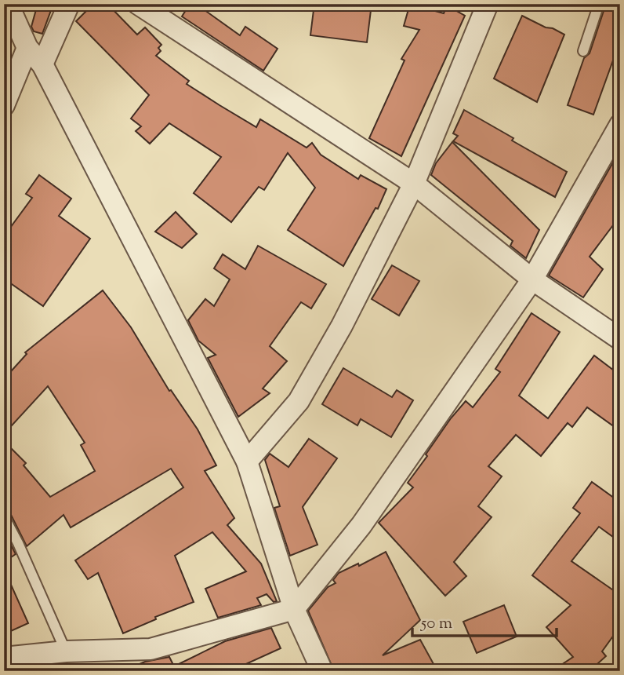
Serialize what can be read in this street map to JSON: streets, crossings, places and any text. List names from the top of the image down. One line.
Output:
{"scale_bar":"50 m"}
